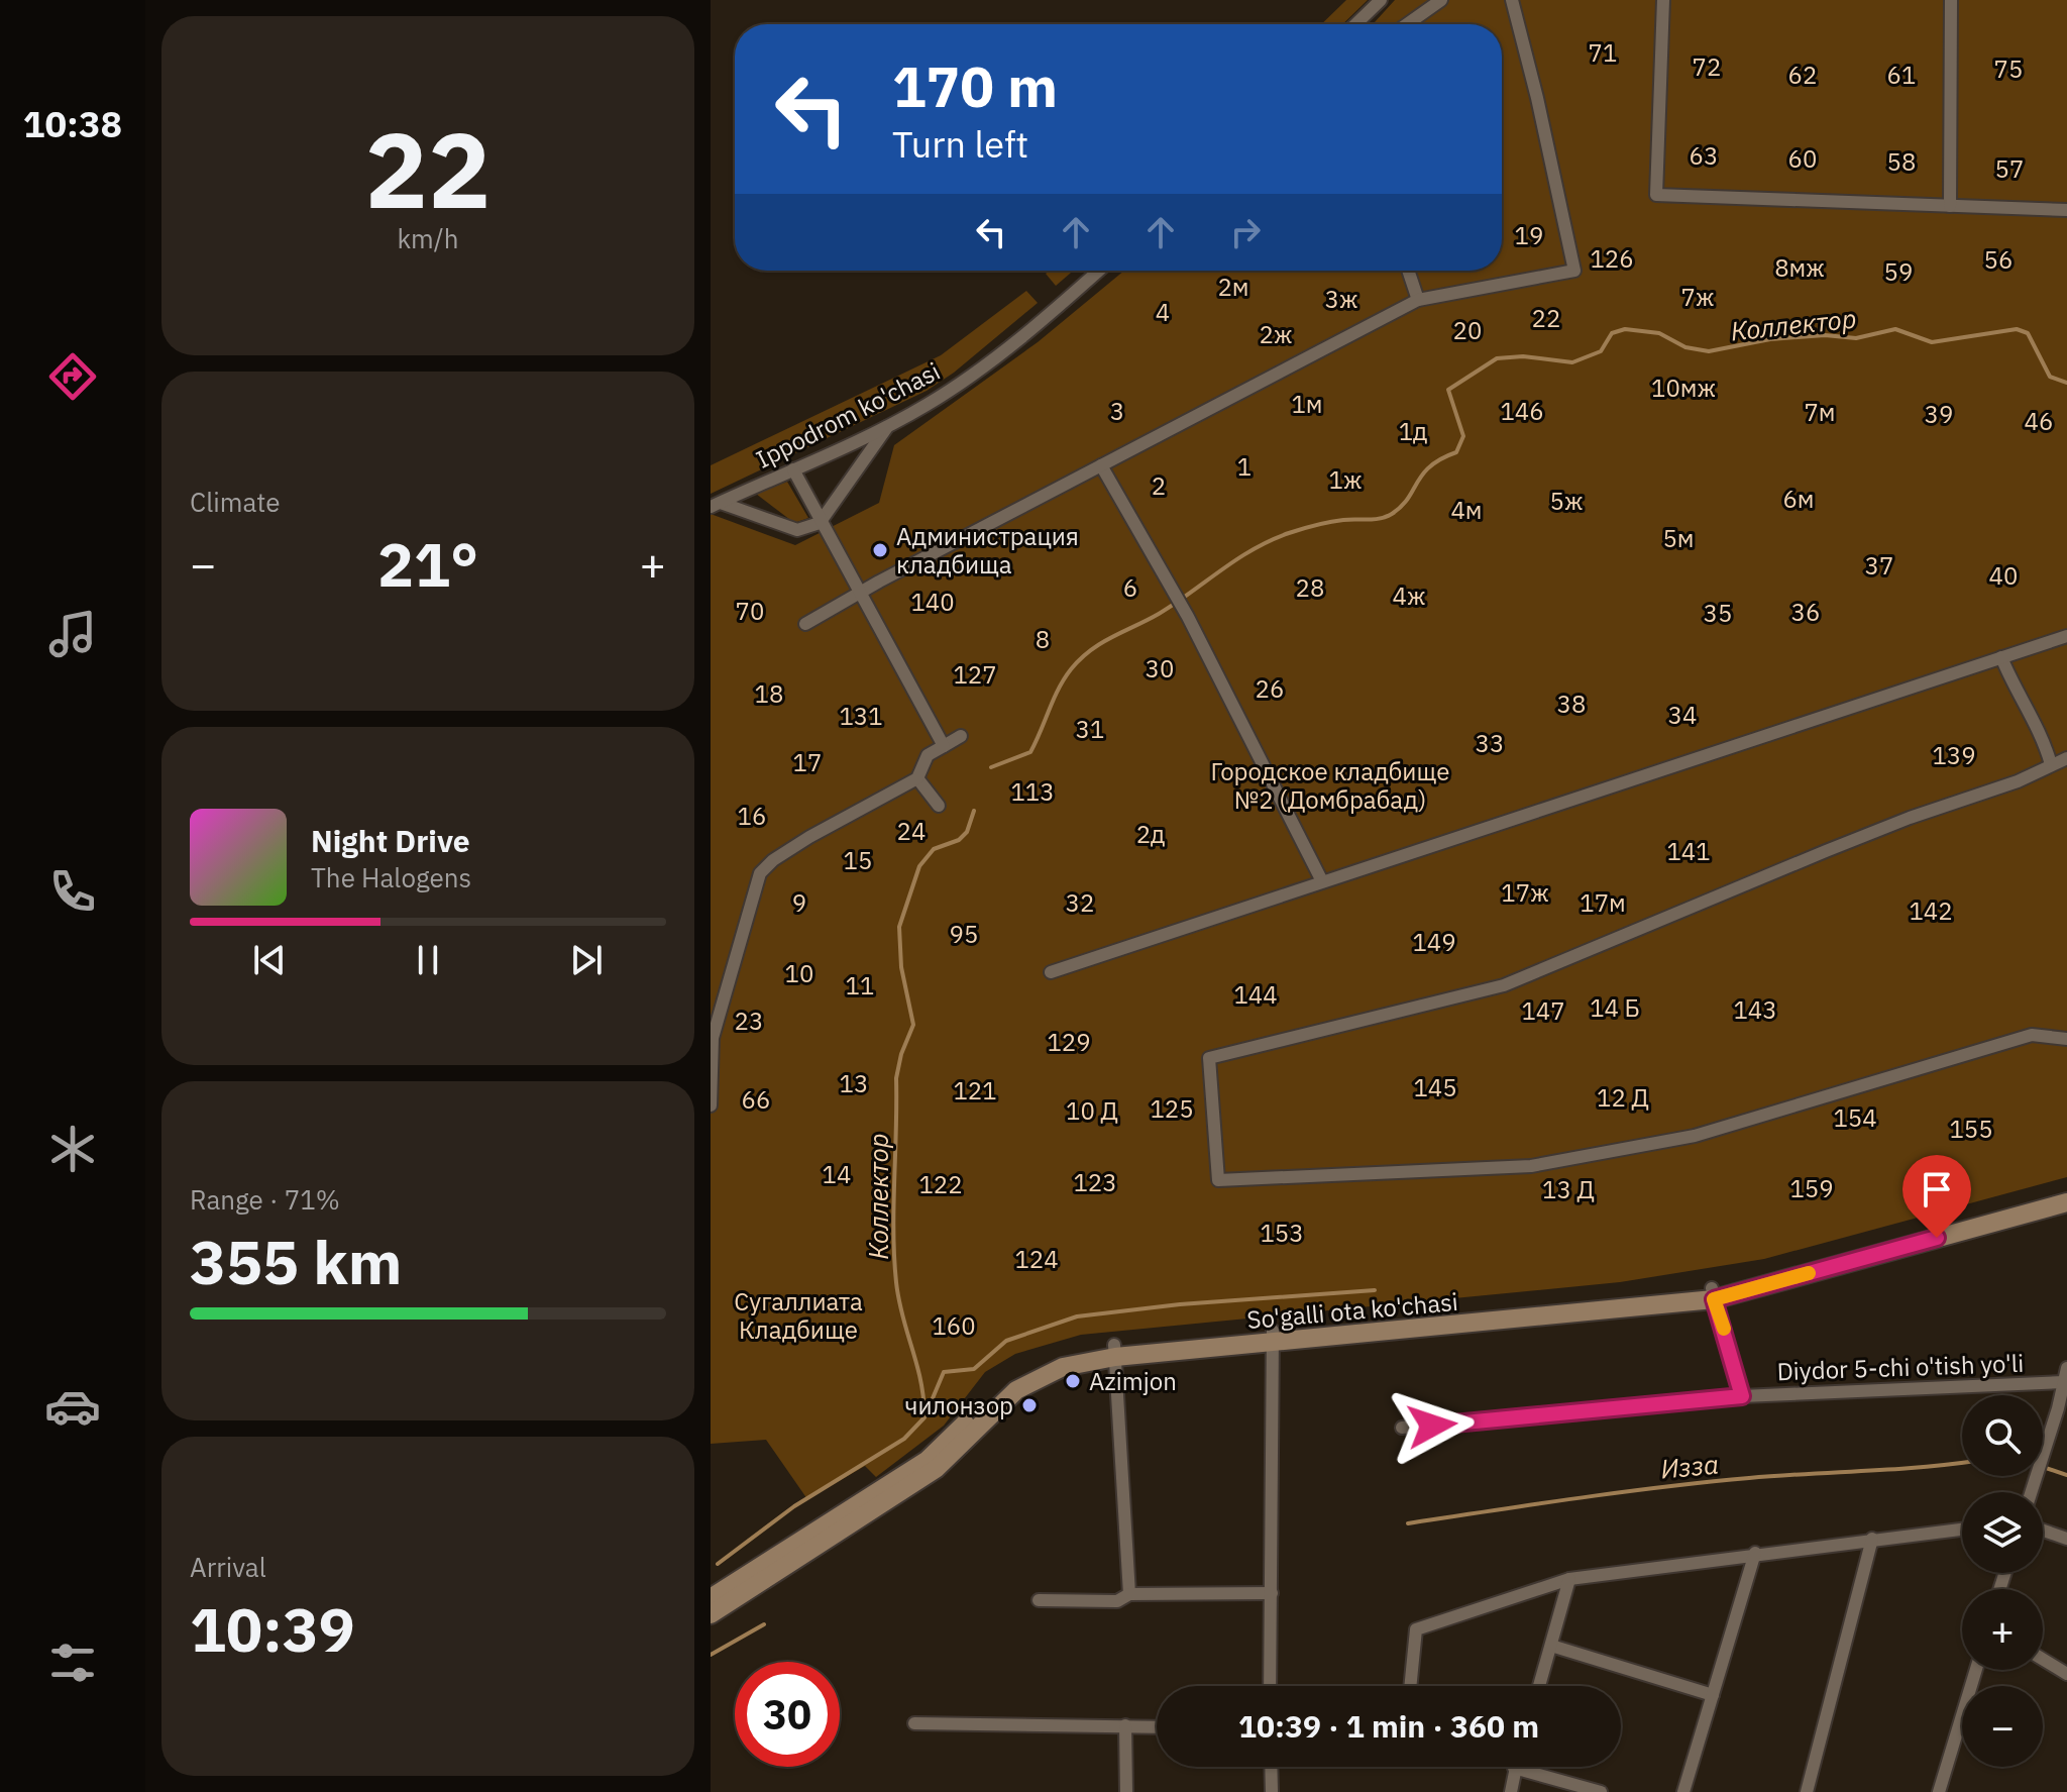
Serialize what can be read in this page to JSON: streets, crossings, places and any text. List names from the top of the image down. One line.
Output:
{"streets":{"main road":["So'galli ota ko'chasi"],"street":["Ippodrom ko'chasi","Diydor 5-chi o'tish yo'li"]},"water":["Коллектор","Изза"],"parks":["71","72","75","62","61","63","60","58","57","19","126","56","8мж","59","2м","7ж","3ж","4","22","20","2ж","10мж","1м","3","146","7м","39","46","1д","1","1ж","2","6м","5ж","4м","5м","37","40","6","28","4ж","140","70","36","35","8","30","127","26","18","38","34","131","31","33","139","17","Городское кладбище №2 (Домбрабад)","113","16","24","2д","141","15","17ж","9","32","17м","142","95","149","10","11","144","14 Б","143","147","23","129","13","145","121","12 Д","66","125","10 Д","154","155","14","123","122","159","13 Д","153","124","Сугаллиата Кладбище","160"],"places":["Администрация кладбища","Azimjon","чилонзор"],"page":{"tabs":"10:38","tile":[["22","km/h"],"Climate",["Range · 71%","355 km"],["Arrival","10:39"]],"turn":["170 m","Turn left"],"heat":["−","21°","+"],"song":["Night Drive","The Halogens"],"map_buttons":["+","−"],"limit":"30","trip":"10:39 · 1 min · 360 m"}}
